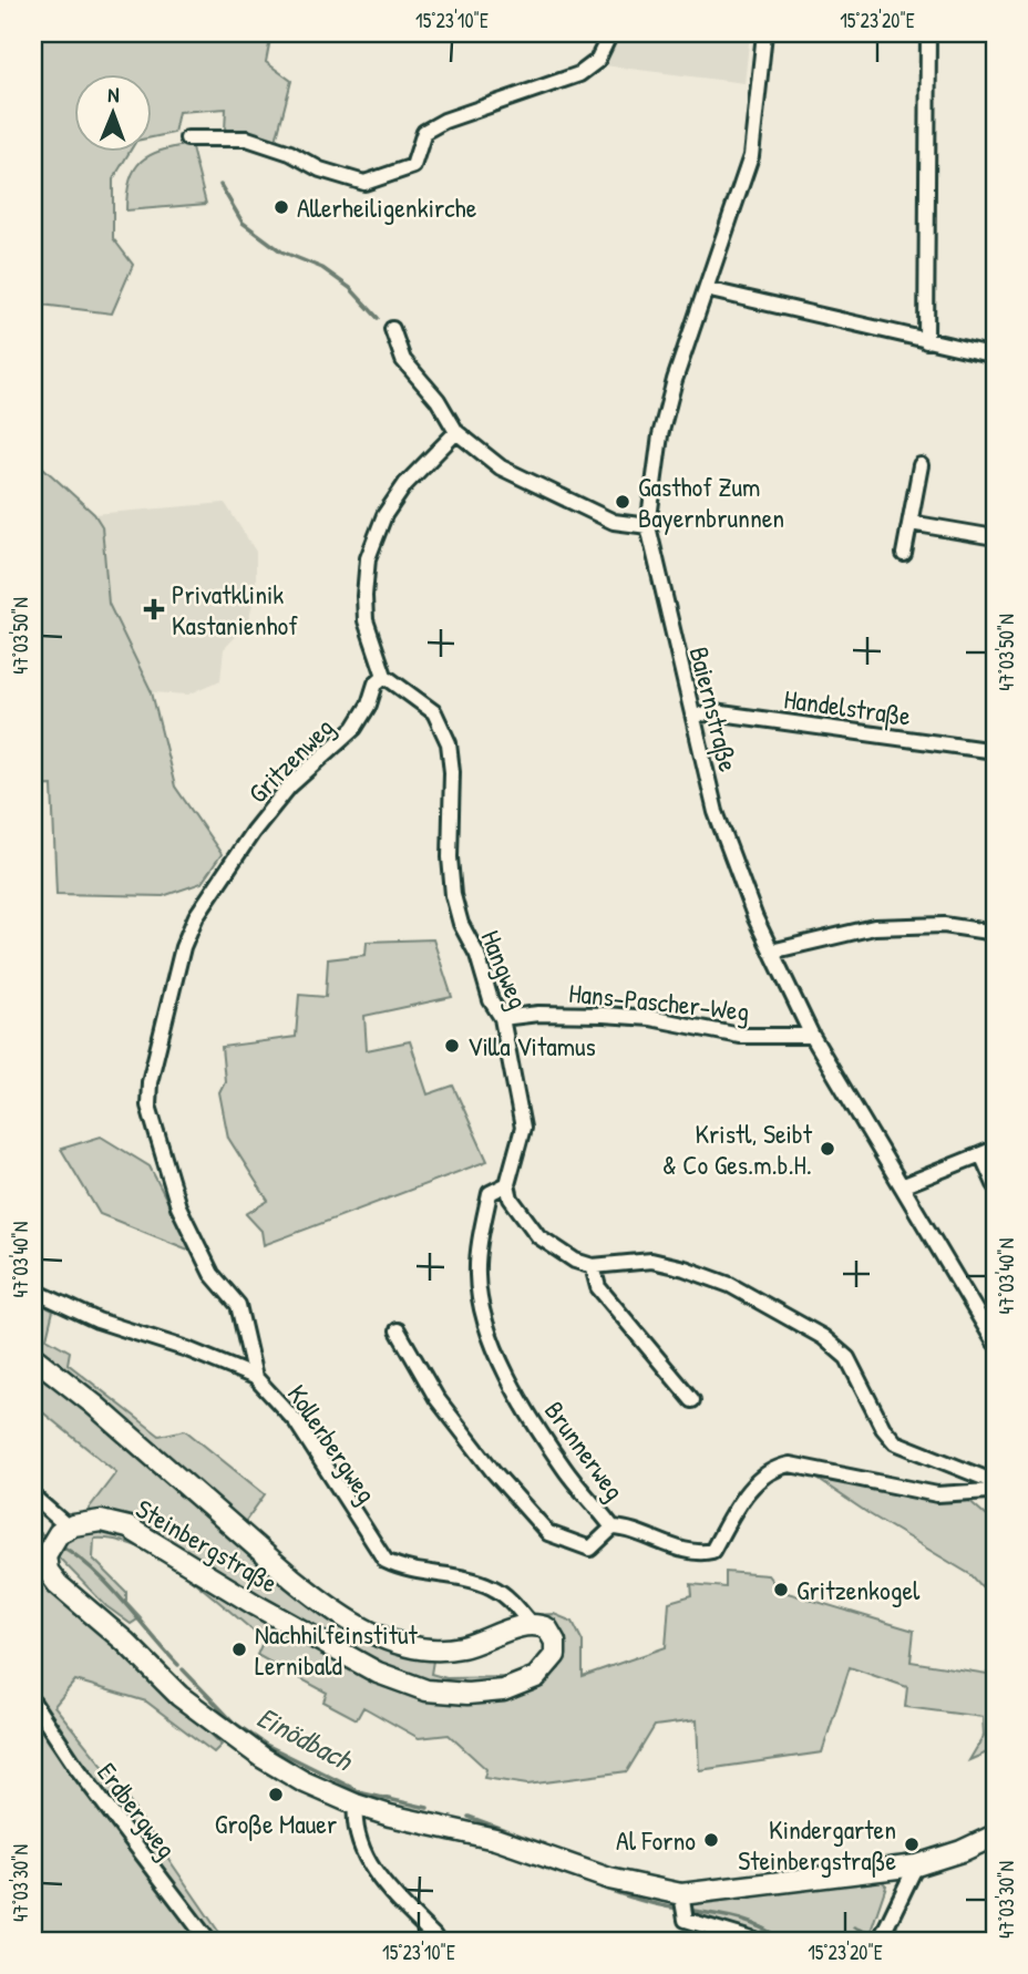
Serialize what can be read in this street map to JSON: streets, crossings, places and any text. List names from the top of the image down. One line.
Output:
{"streets":{"main road":["Steinbergstraße"],"street":["Handelstraße","Baiernstraße","Gritzenweg","Hangweg","Hans-Pascher-Weg","Kollerbergweg","Brunnerweg","Erdbergweg"]},"crossings":[["Handelstraße","Baiernstraße"],["Baiernstraße","Hans-Pascher-Weg"],["Gritzenweg","Hangweg"],["Gritzenweg","Kollerbergweg"],["Hangweg","Hans-Pascher-Weg"],["Hangweg","Brunnerweg"],["Kollerbergweg","Steinbergstraße"]],"water":["Einödbach"],"places":{"other":["Allerheiligenkirche","Gasthof Zum Bayernbrunnen","Villa Vitamus","Kristl, Seibt & Co Ges.m.b.H.","Gritzenkogel","Nachhilfeinstitut Lernibald","Große Mauer","Al Forno","Kindergarten Steinbergstraße"],"health":["Privatklinik Kastanienhof"]},"north":"top","coordinates":["15°23'10\"E","15°23'20\"E","47°03'50\"N","47°03'40\"N","47°03'30\"N"]}
